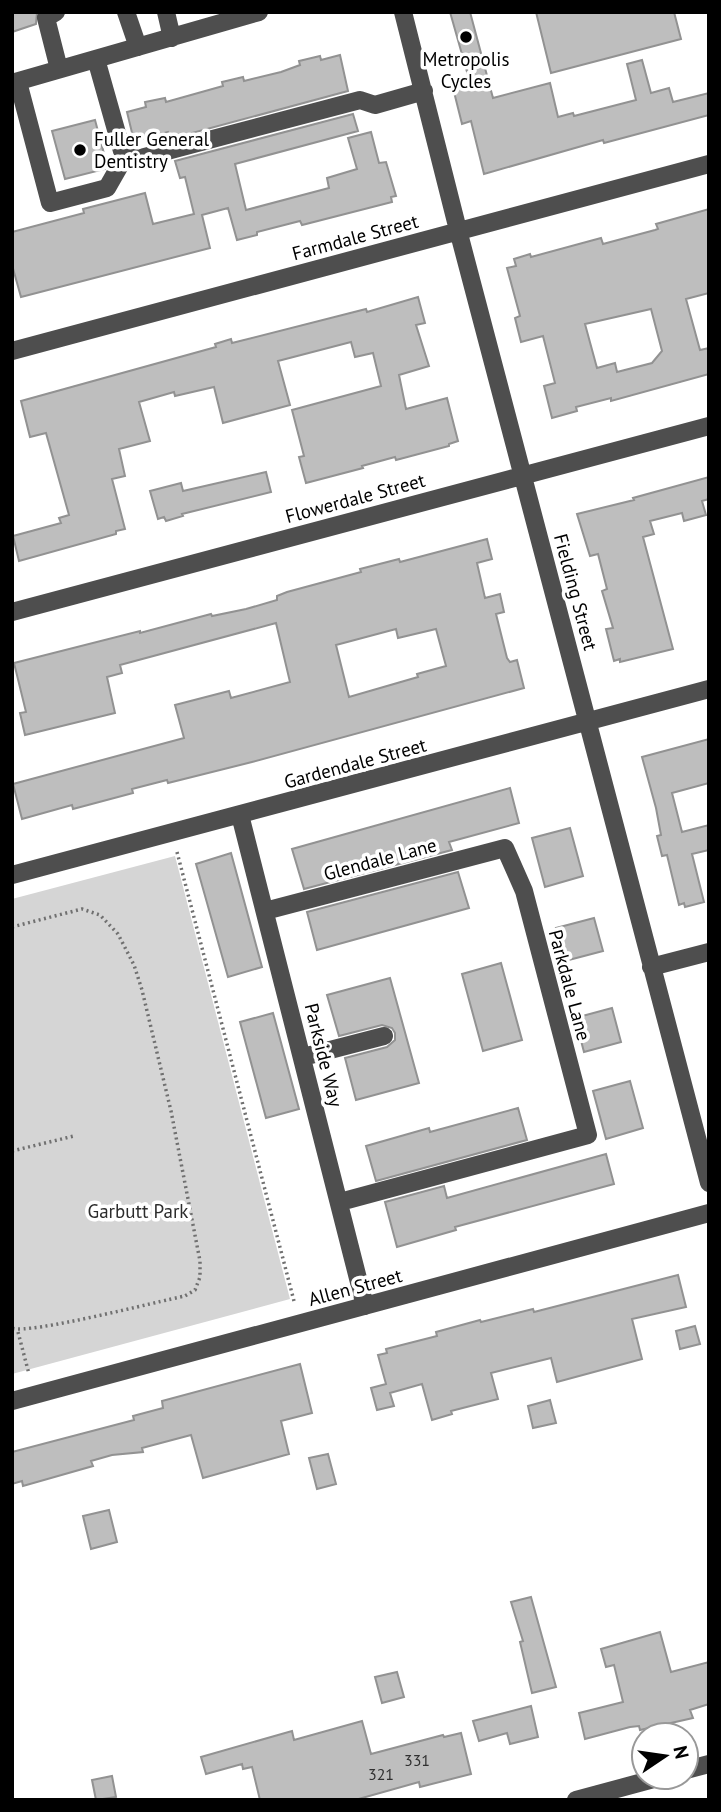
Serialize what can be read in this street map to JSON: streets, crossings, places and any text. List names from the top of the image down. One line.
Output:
{"streets":{"street":["Farmdale Street","Flowerdale Street","Fielding Street","Gardendale Street","Glendale Lane","Parkdale Lane","Parkside Way","Allen Street"]},"crossings":[["Farmdale Street","Fielding Street"],["Flowerdale Street","Fielding Street"],["Fielding Street","Gardendale Street"],["Gardendale Street","Parkside Way"],["Glendale Lane","Parkdale Lane"],["Glendale Lane","Parkside Way"],["Parkdale Lane","Parkside Way"],["Parkside Way","Allen Street"]],"parks":["Garbutt Park"],"places":["Metropolis Cycles","Fuller General Dentistry"],"house_numbers":["331","321"],"north":"right"}
